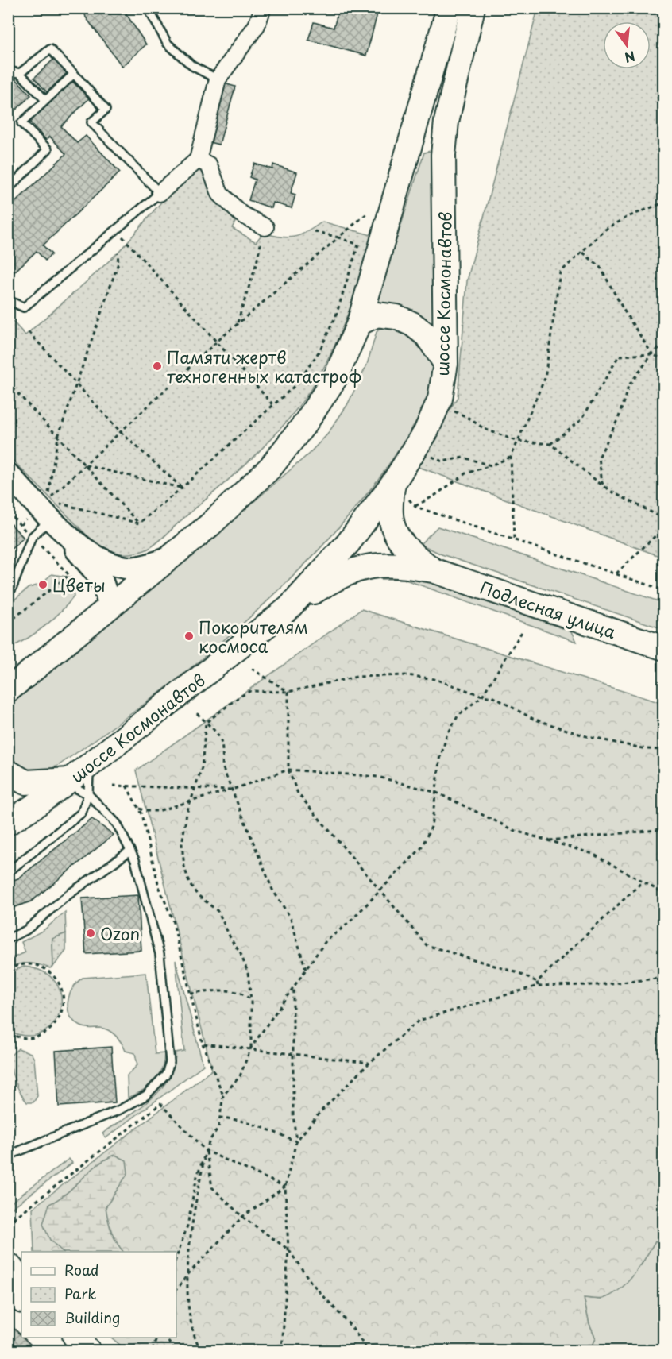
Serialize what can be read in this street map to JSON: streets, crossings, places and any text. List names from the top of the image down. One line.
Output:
{"streets":{"main road":["шоссе Космонавтов","Подлесная улица"]},"places":["Памяти жертв техногенных катастроф","Цветы","Покорителям космоса","Ozon"],"legend":["Road","Park","Building"],"north":"bottom"}
